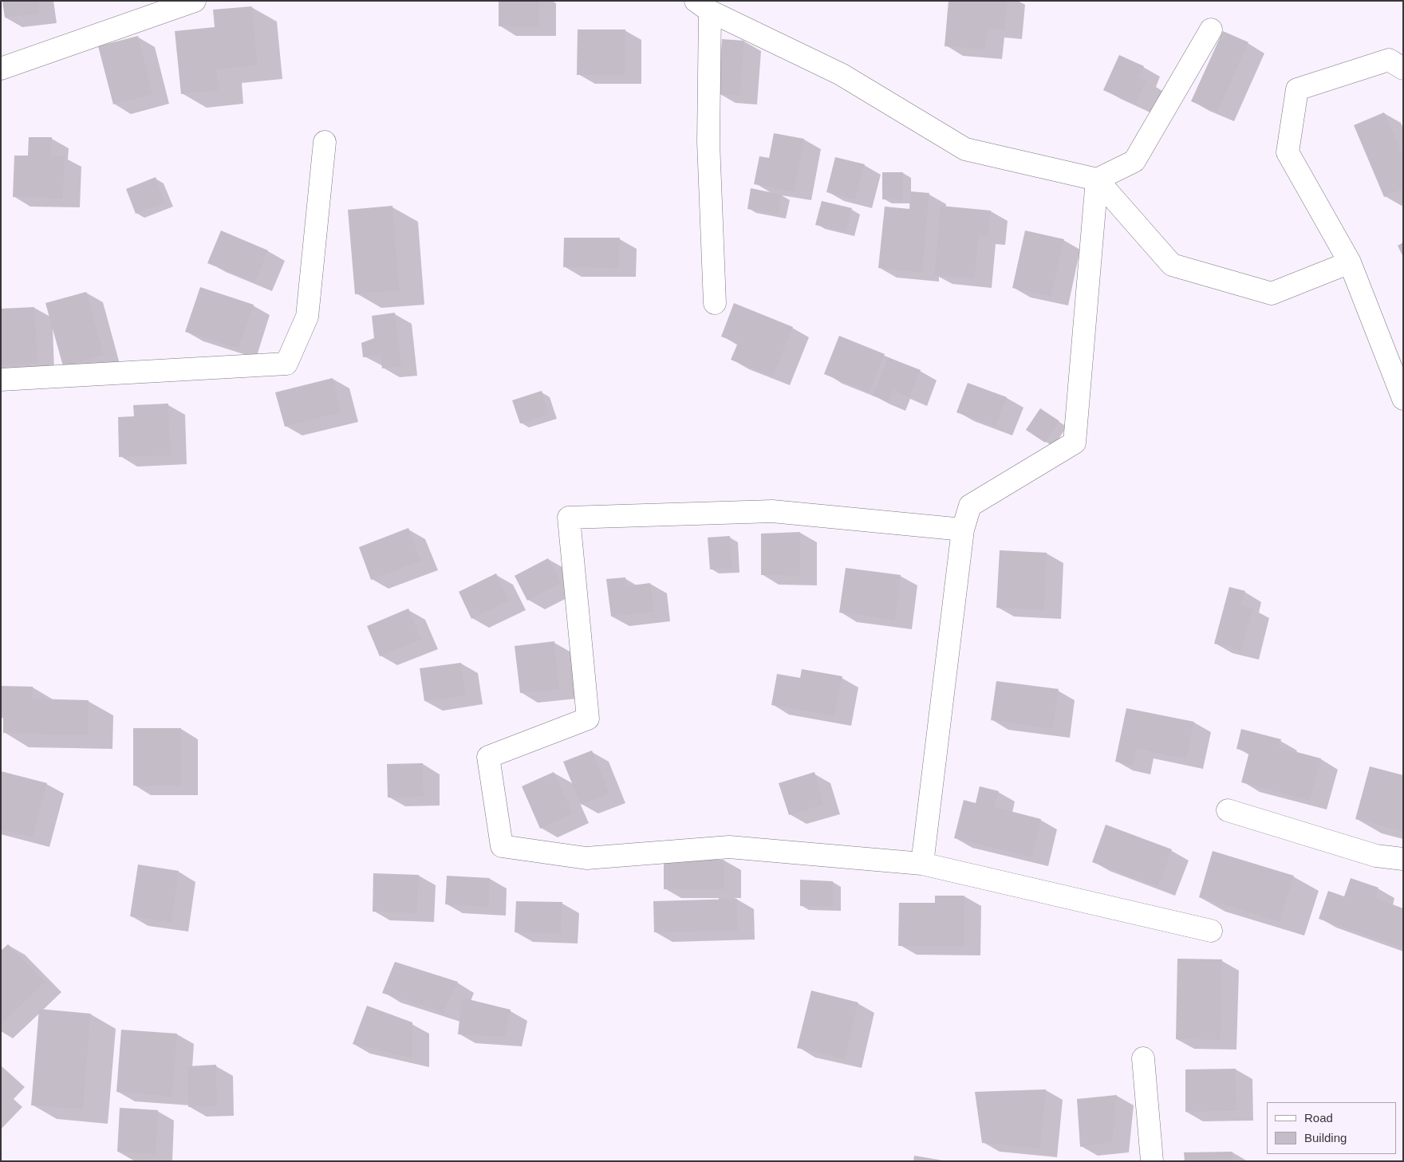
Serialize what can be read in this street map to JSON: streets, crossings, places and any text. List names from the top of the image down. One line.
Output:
{"legend":["Road","Building"]}
